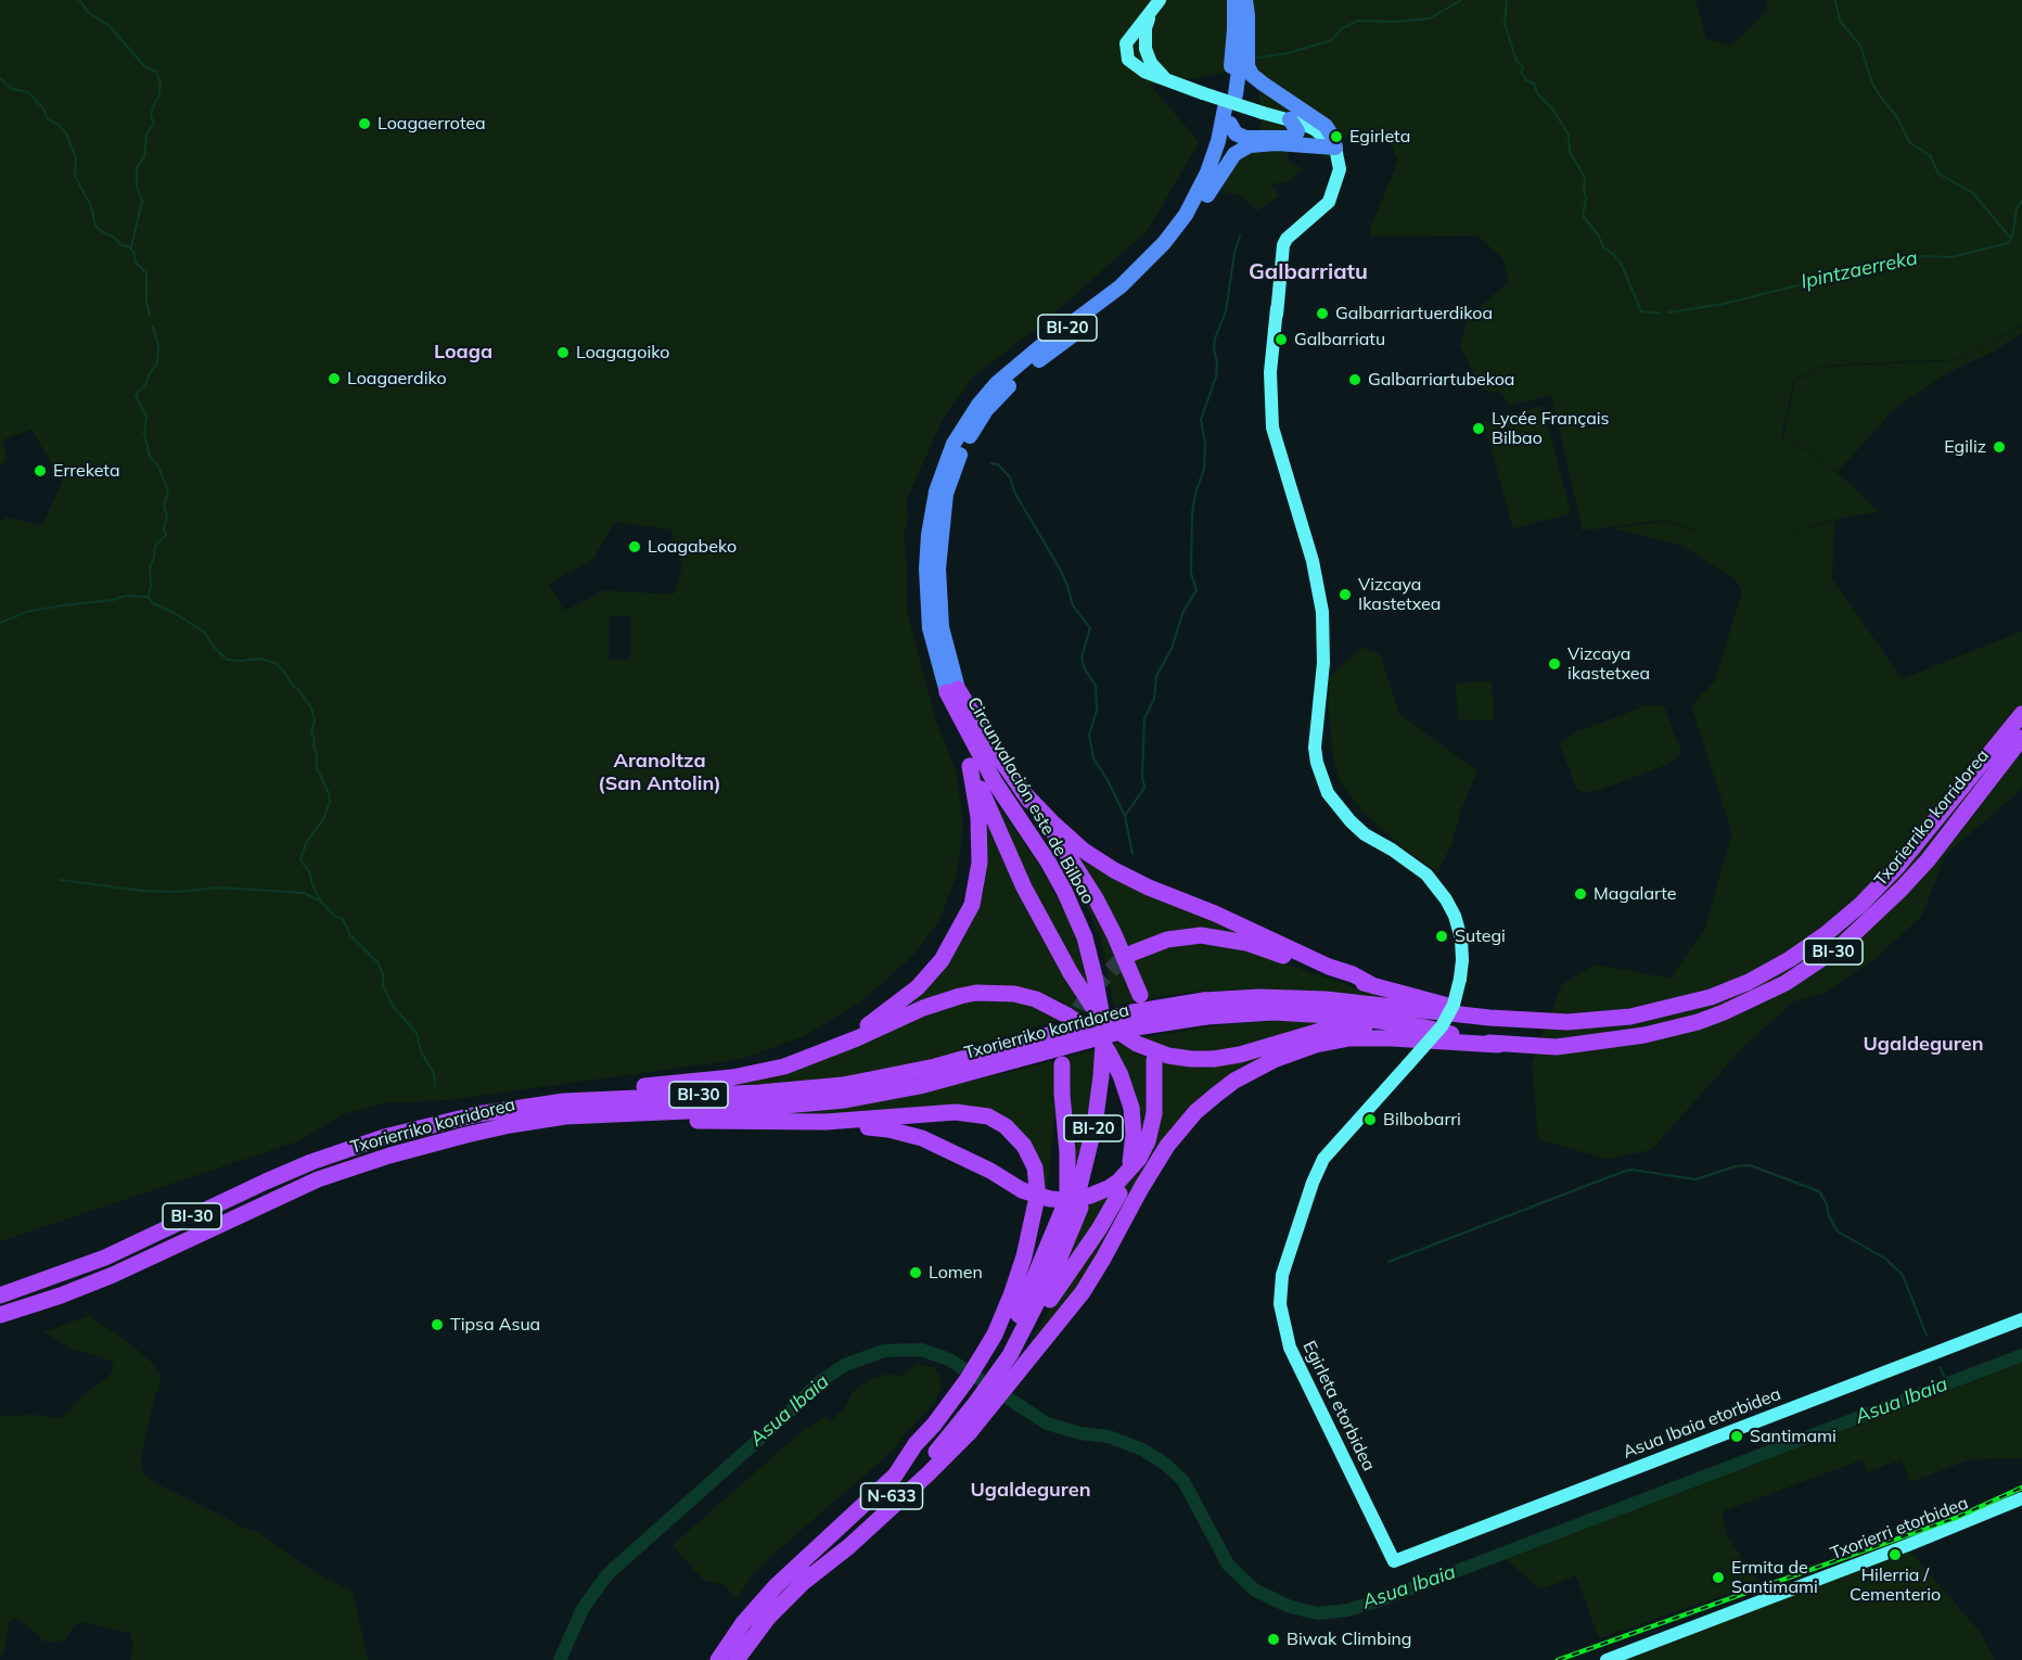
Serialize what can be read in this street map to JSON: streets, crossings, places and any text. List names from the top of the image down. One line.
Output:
{"streets":{"highway":["BI-20","Circunvalación este de Bilbao","Txorierriko korridorea","BI-30","N-633"],"street":["Egirleta etorbidea","Asua Ibaia etorbidea","Txorierri etorbidea"]},"crossings":[["Egirleta etorbidea","Asua Ibaia etorbidea"]],"districts":["Galbarriatu","Loaga","Aranoltza (San Antolin)","Ugaldeguren","Ugaldeguren"],"water":["Ipintzaerreka","Asua Ibaia"],"places":["Loagaerrotea","Egirleta","Galbarriartuerdikoa","Galbarriatu","Loagagoiko","Loagaerdiko","Galbarriartubekoa","Lycée Français Bilbao","Egiliz","Erreketa","Loagabeko","Vizcaya Ikastetxea","Vizcaya ikastetxea","Magalarte","Sutegi","Bilbobarri","Lomen","Tipsa Asua","Santimami","Hilerria / Cementerio","Ermita de Santimami","Biwak Climbing"]}
